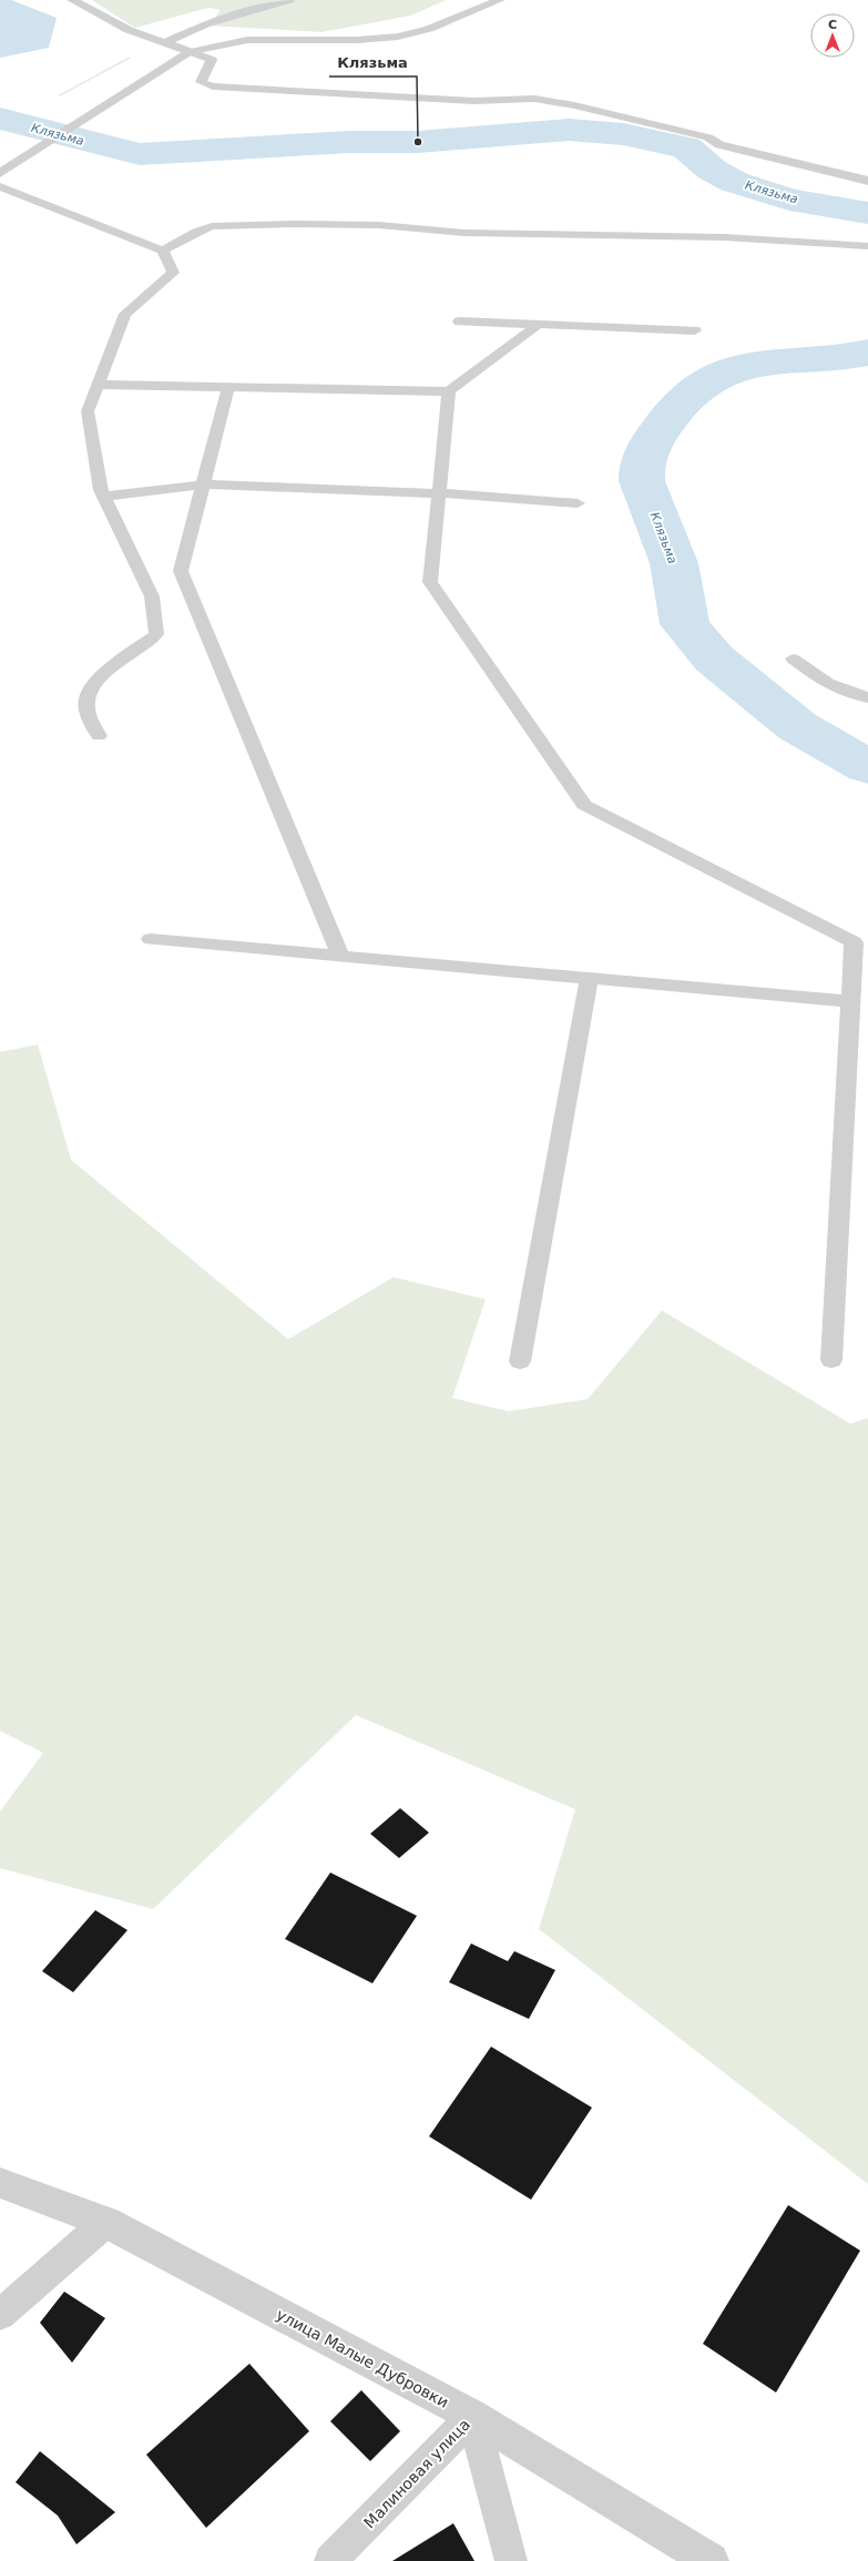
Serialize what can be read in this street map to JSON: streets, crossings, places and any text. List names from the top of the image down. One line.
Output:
{"streets":{"street":["улица Малые Дубровки"],"lane":["Малиновая улица"]},"crossings":[["улица Малые Дубровки","Малиновая улица"]],"water":["Клязьма"],"places":["Клязьма"],"north":"top"}
